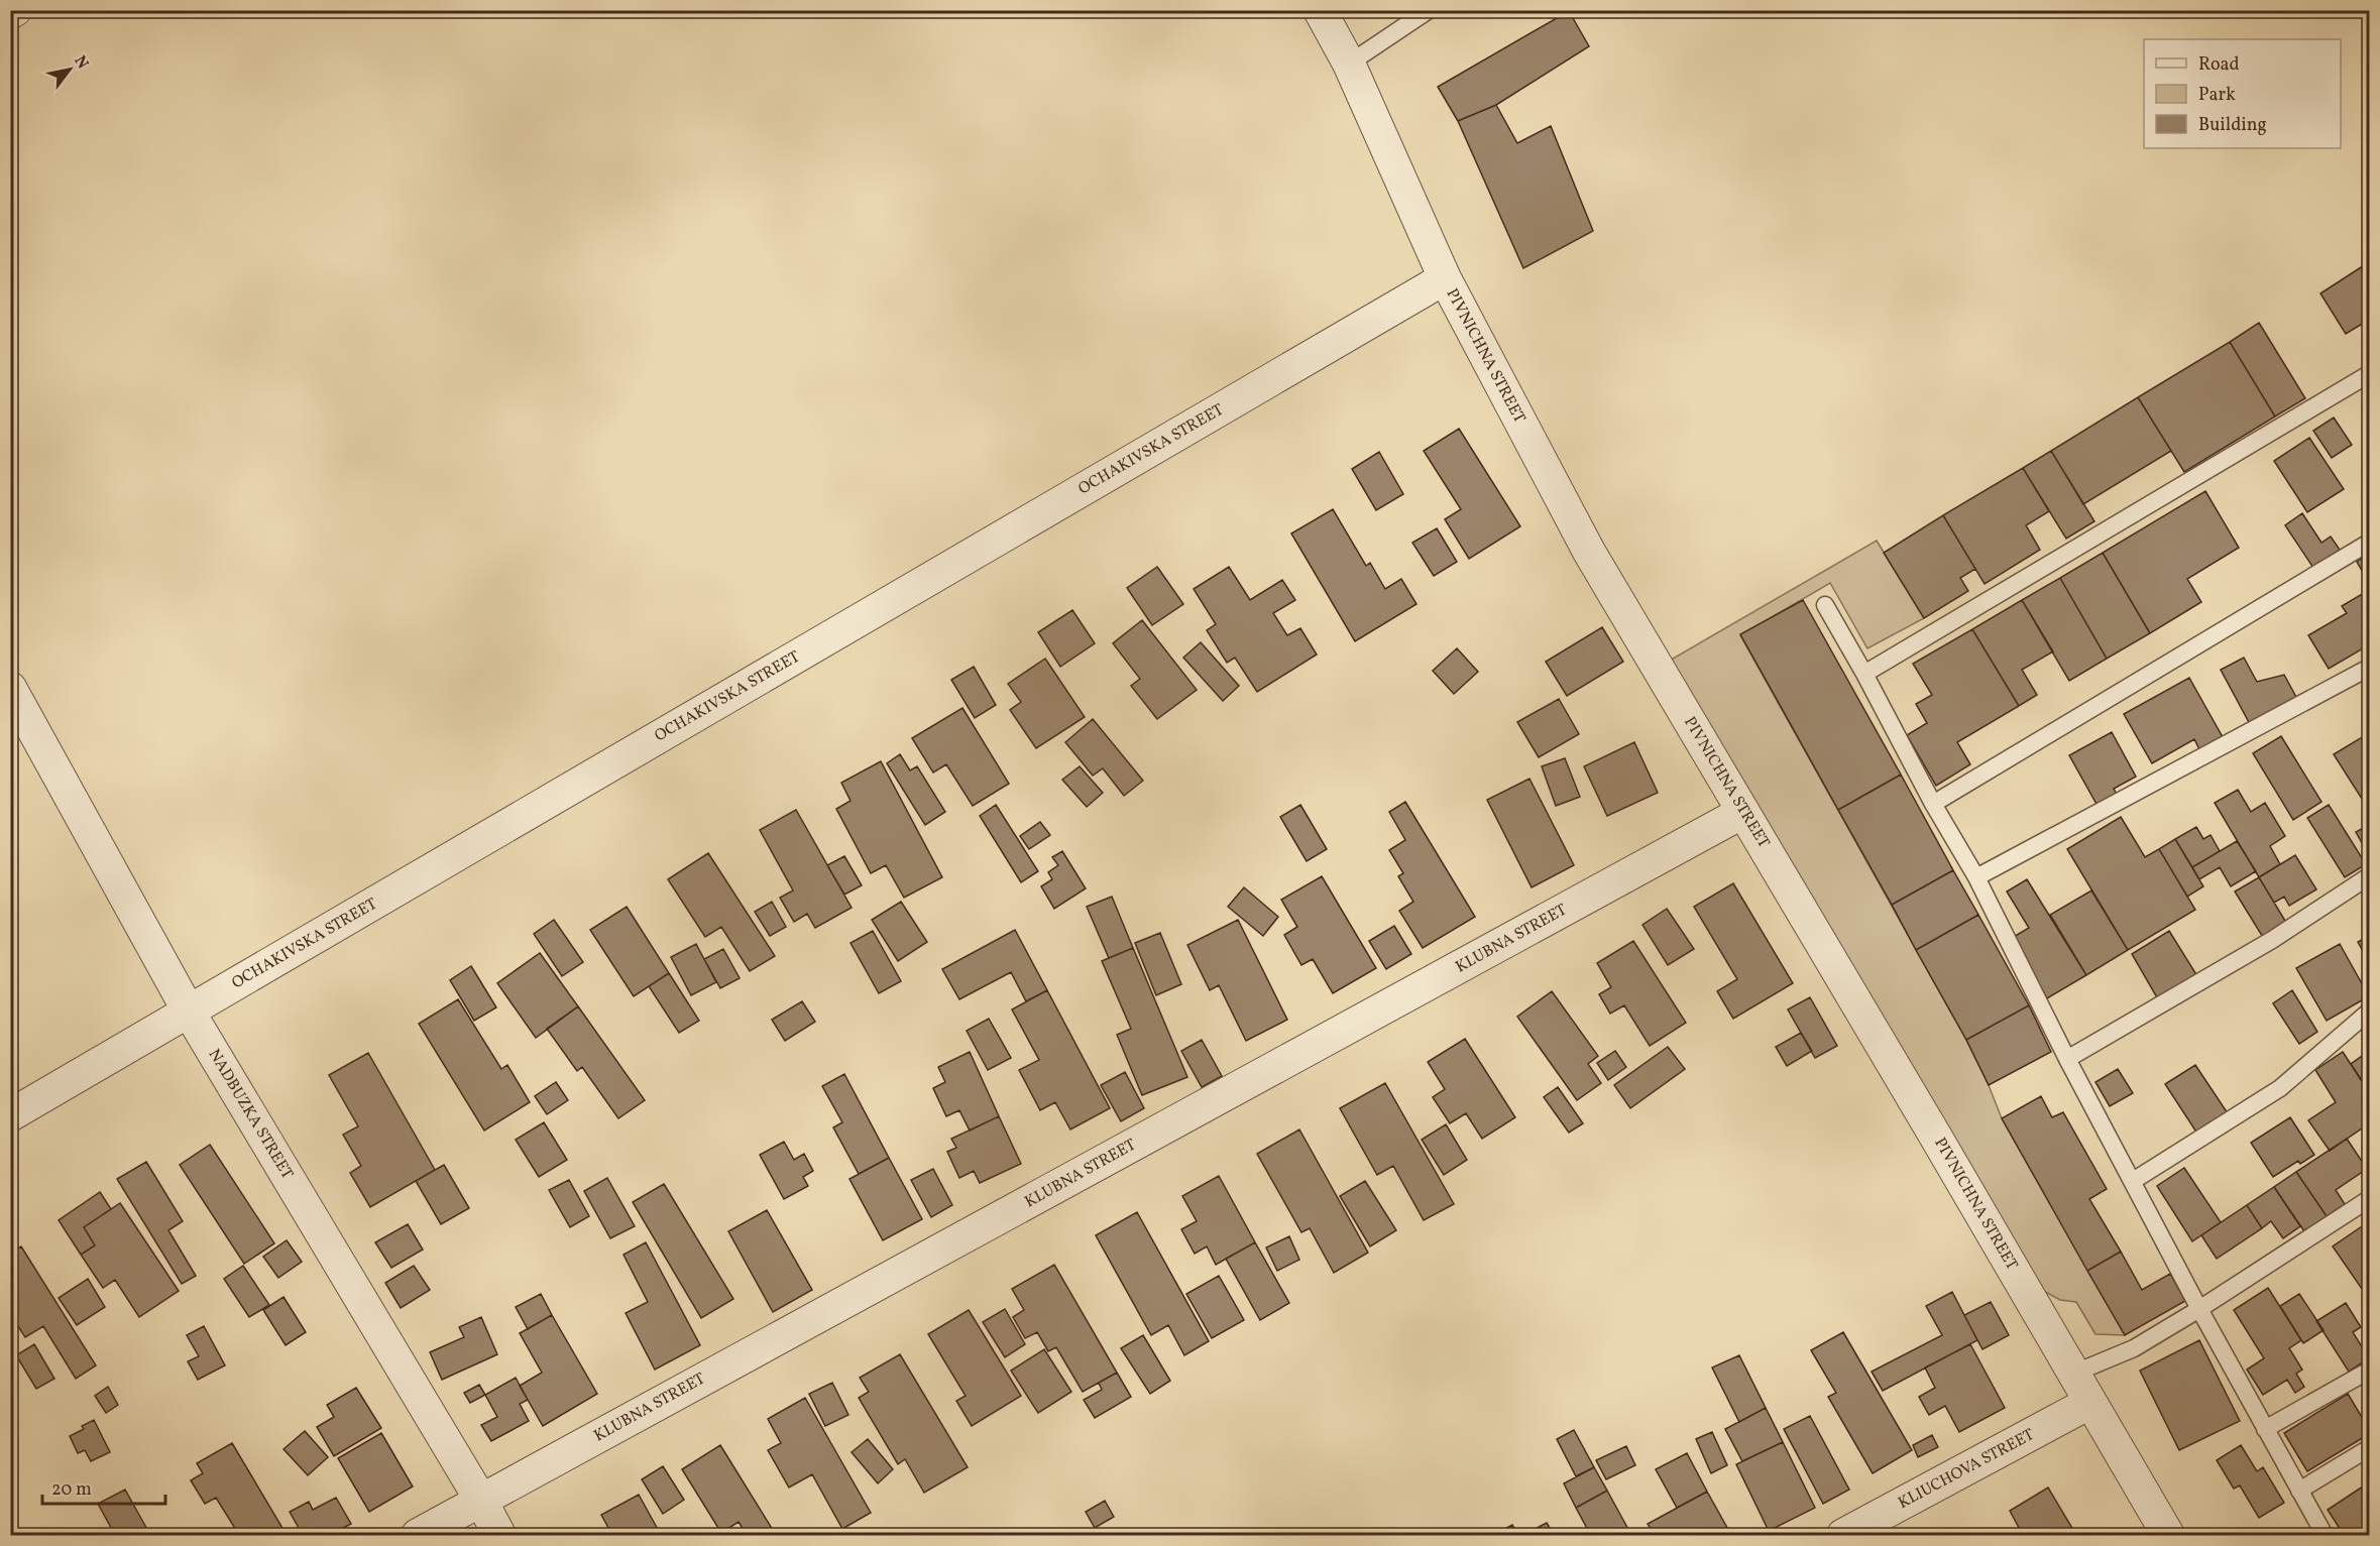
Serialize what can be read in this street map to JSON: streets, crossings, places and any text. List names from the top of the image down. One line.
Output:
{"streets":{"street":["PIVNICHNA STREET","OCHAKIVSKA STREET","KLUBNA STREET","NADBUZKA STREET","KLIUCHOVA STREET"]},"crossings":[["PIVNICHNA STREET","OCHAKIVSKA STREET"],["PIVNICHNA STREET","KLUBNA STREET"],["PIVNICHNA STREET","KLIUCHOVA STREET"],["OCHAKIVSKA STREET","NADBUZKA STREET"],["KLUBNA STREET","NADBUZKA STREET"]],"legend":["Road","Park","Building"],"scale_bar":"20 m","north":"top right"}
